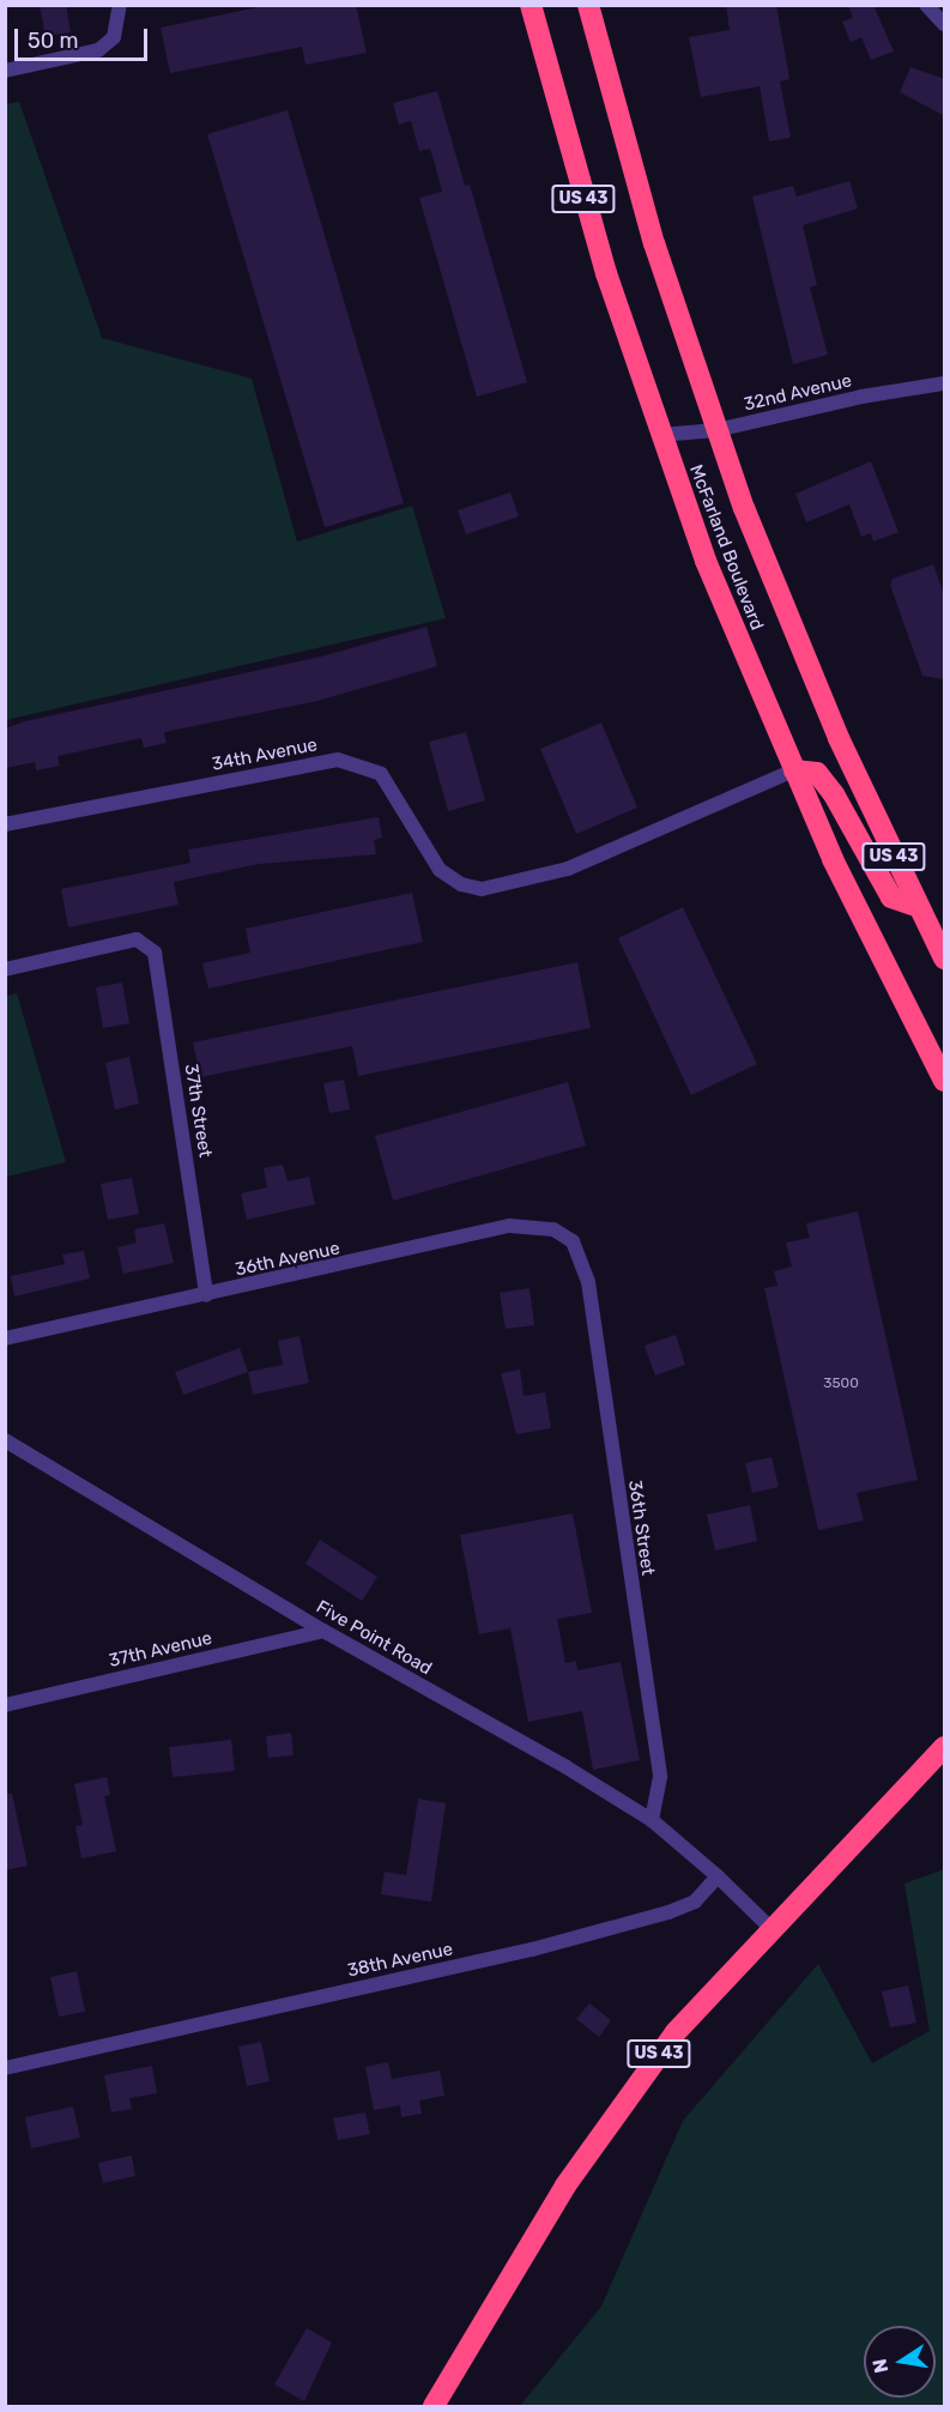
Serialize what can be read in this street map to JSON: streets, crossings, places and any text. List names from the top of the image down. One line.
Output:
{"streets":{"highway":["US 43","McFarland Boulevard"],"street":["32nd Avenue","34th Avenue","37th Street","36th Avenue","36th Street","Five Point Road","37th Avenue","38th Avenue"]},"crossings":[["32nd Avenue","McFarland Boulevard"],["McFarland Boulevard","34th Avenue"],["37th Street","36th Avenue"],["36th Avenue","36th Street"],["36th Street","Five Point Road"],["Five Point Road","37th Avenue"],["Five Point Road","38th Avenue"]],"house_numbers":["3500"],"scale_bar":"50 m","north":"left"}
